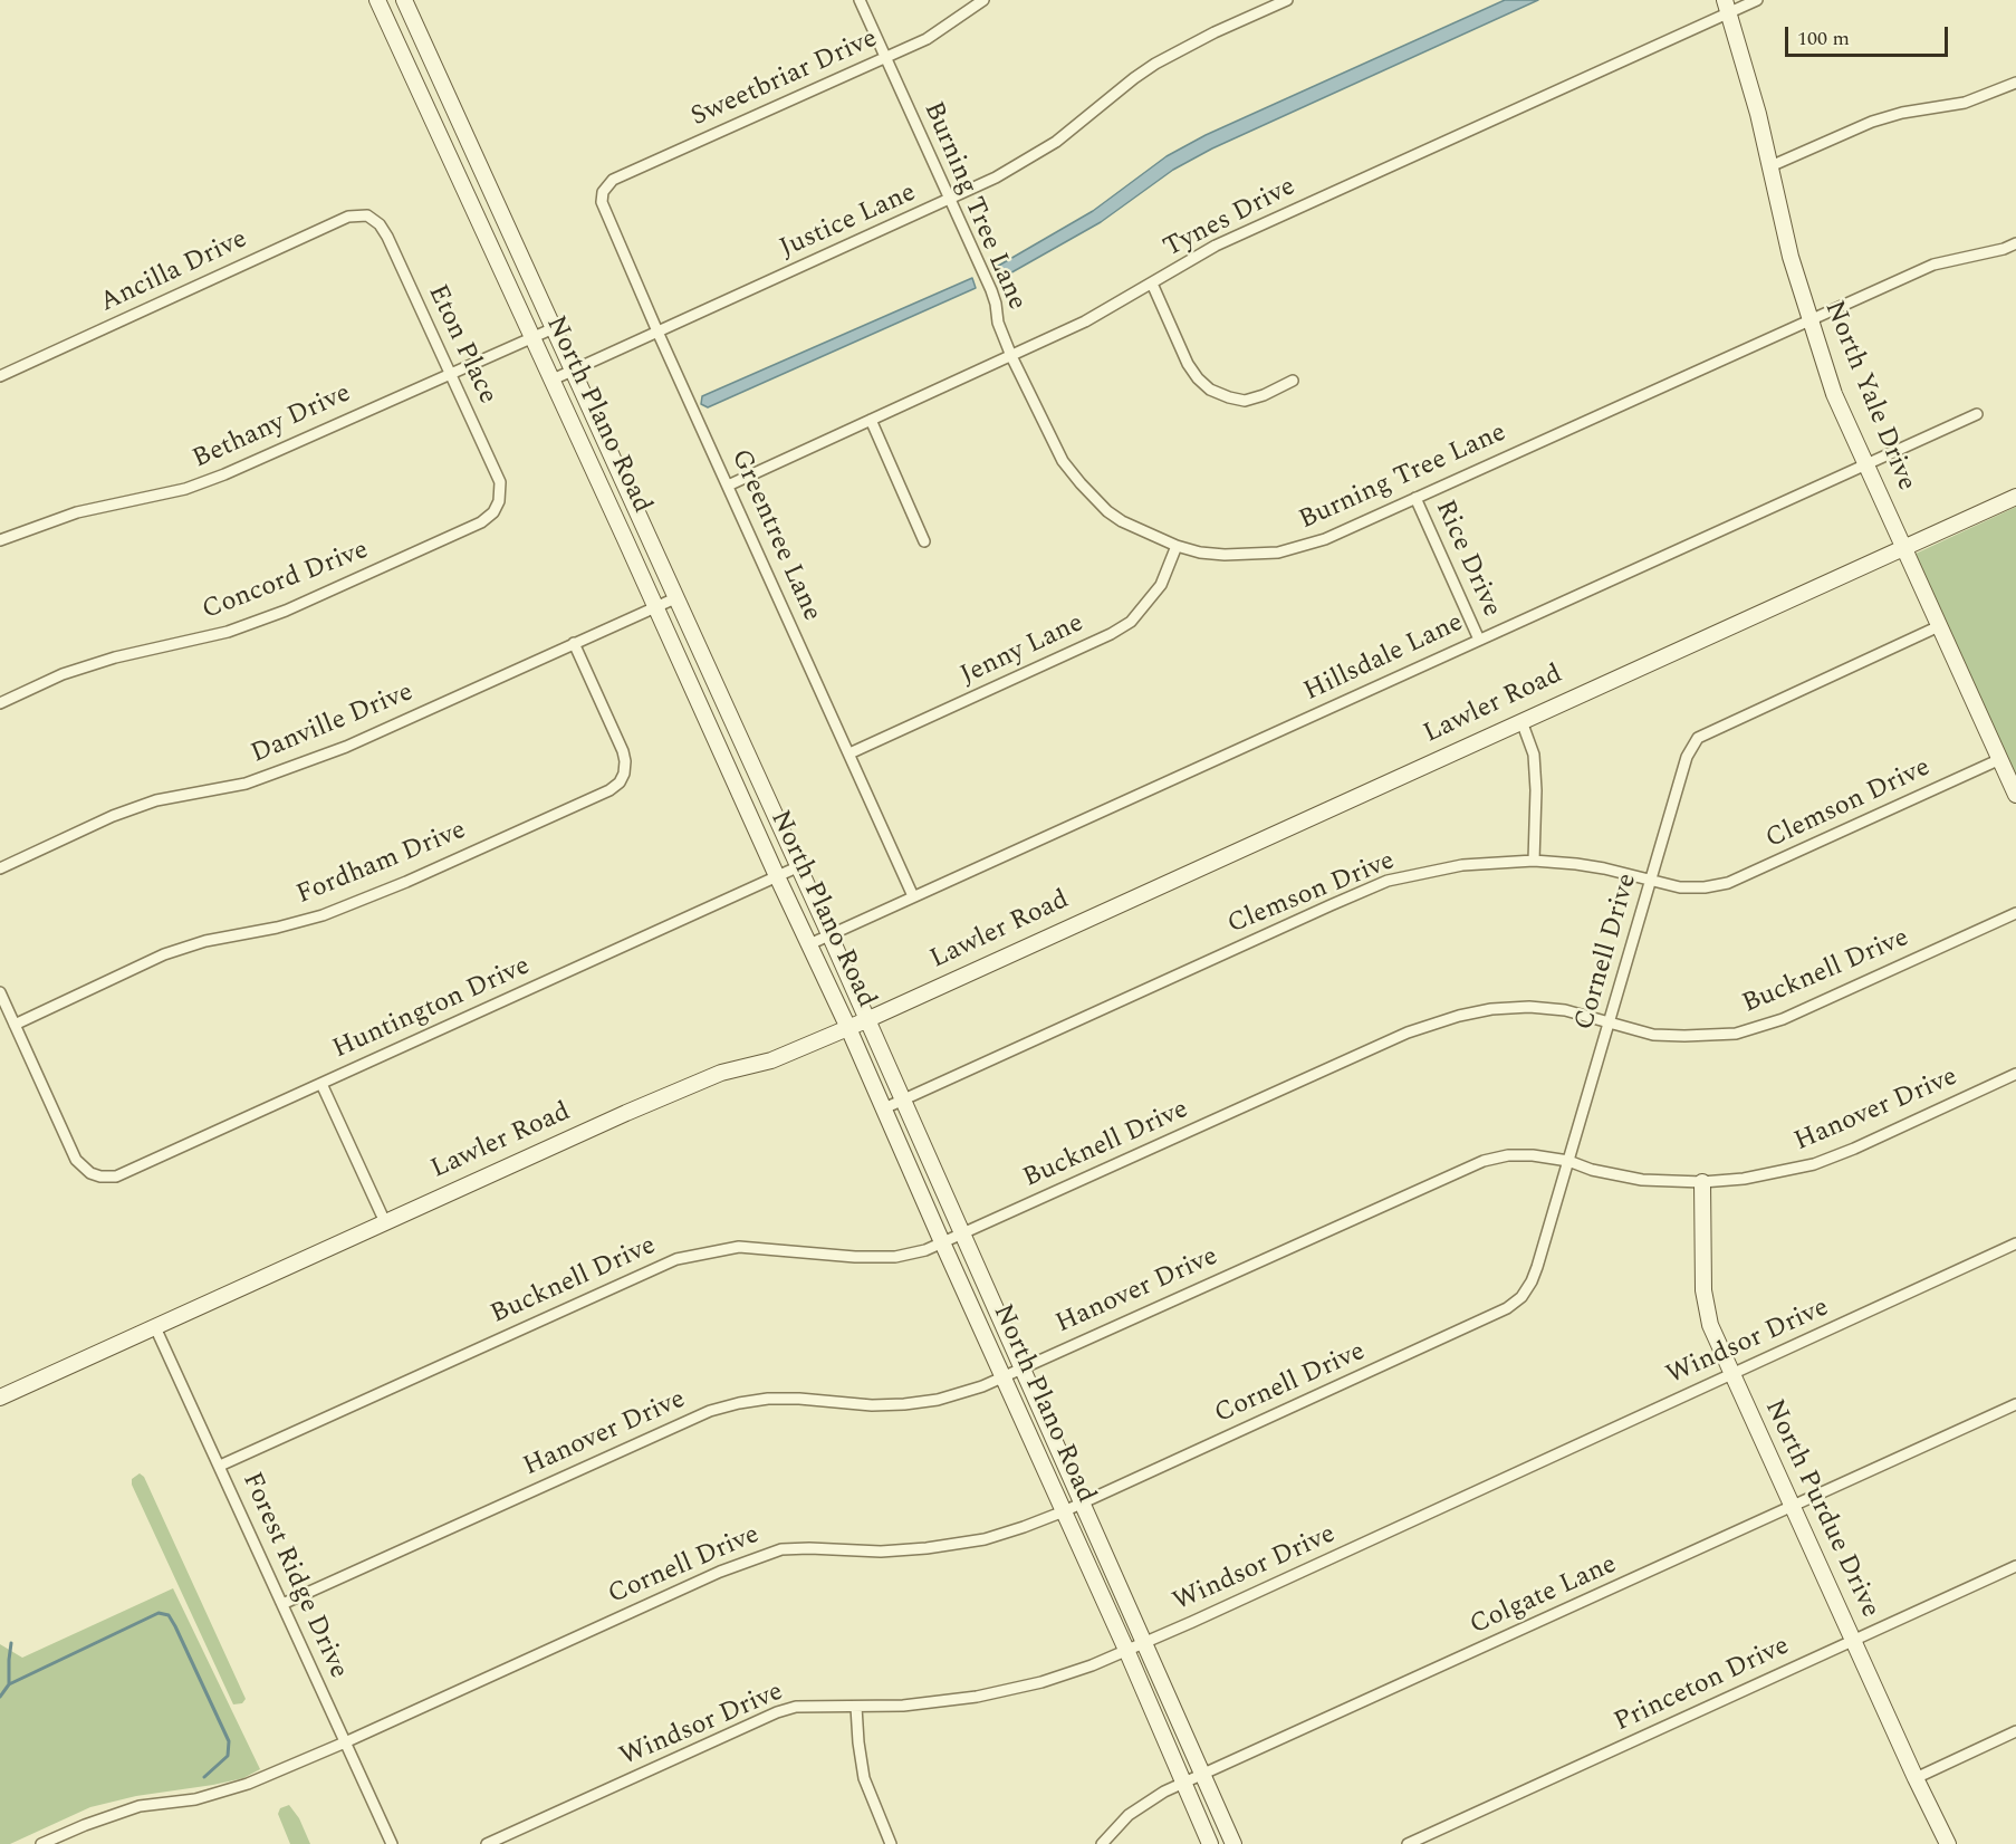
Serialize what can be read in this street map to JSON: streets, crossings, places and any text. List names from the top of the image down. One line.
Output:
{"streets":{"main road":["North Yale Drive","North Plano Road","Lawler Road","North Purdue Drive"],"street":["Sweetbriar Drive","Burning Tree Lane","Tynes Drive","Justice Lane","Ancilla Drive","Eton Place","Bethany Drive","Greentree Lane","Rice Drive","Concord Drive","Jenny Lane","Hillsdale Lane","Danville Drive","Clemson Drive","Fordham Drive","Cornell Drive","Bucknell Drive","Huntington Drive","Hanover Drive","Windsor Drive","Forest Ridge Drive","Colgate Lane","Princeton Drive"]},"crossings":[["Sweetbriar Drive","Burning Tree Lane"],["Sweetbriar Drive","Greentree Lane"],["Burning Tree Lane","Tynes Drive"],["Burning Tree Lane","Justice Lane"],["Burning Tree Lane","North Yale Drive"],["Burning Tree Lane","Rice Drive"],["Burning Tree Lane","Jenny Lane"],["Tynes Drive","North Yale Drive"],["Tynes Drive","Greentree Lane"],["Justice Lane","North Plano Road"],["Justice Lane","Greentree Lane"],["Ancilla Drive","Eton Place"],["Eton Place","Bethany Drive"],["Eton Place","Concord Drive"],["North Yale Drive","Hillsdale Lane"],["North Yale Drive","Lawler Road"],["North Yale Drive","Clemson Drive"],["North Yale Drive","Cornell Drive"],["North Plano Road","Bethany Drive"],["North Plano Road","Hillsdale Lane"],["North Plano Road","Lawler Road"],["North Plano Road","Danville Drive"],["North Plano Road","Clemson Drive"],["North Plano Road","Cornell Drive"],["North Plano Road","Bucknell Drive"],["North Plano Road","Huntington Drive"],["North Plano Road","Hanover Drive"],["North Plano Road","Windsor Drive"],["North Plano Road","Colgate Lane"],["Greentree Lane","Jenny Lane"],["Greentree Lane","Hillsdale Lane"],["Rice Drive","Hillsdale Lane"],["Lawler Road","Forest Ridge Drive"],["Danville Drive","Fordham Drive"],["Clemson Drive","Cornell Drive"],["Fordham Drive","Huntington Drive"],["Cornell Drive","Bucknell Drive"],["Cornell Drive","Hanover Drive"],["Cornell Drive","Forest Ridge Drive"],["Bucknell Drive","Forest Ridge Drive"],["Hanover Drive","North Purdue Drive"],["Hanover Drive","Forest Ridge Drive"],["Windsor Drive","North Purdue Drive"],["North Purdue Drive","Colgate Lane"],["North Purdue Drive","Princeton Drive"]],"scale_bar":"100 m"}
